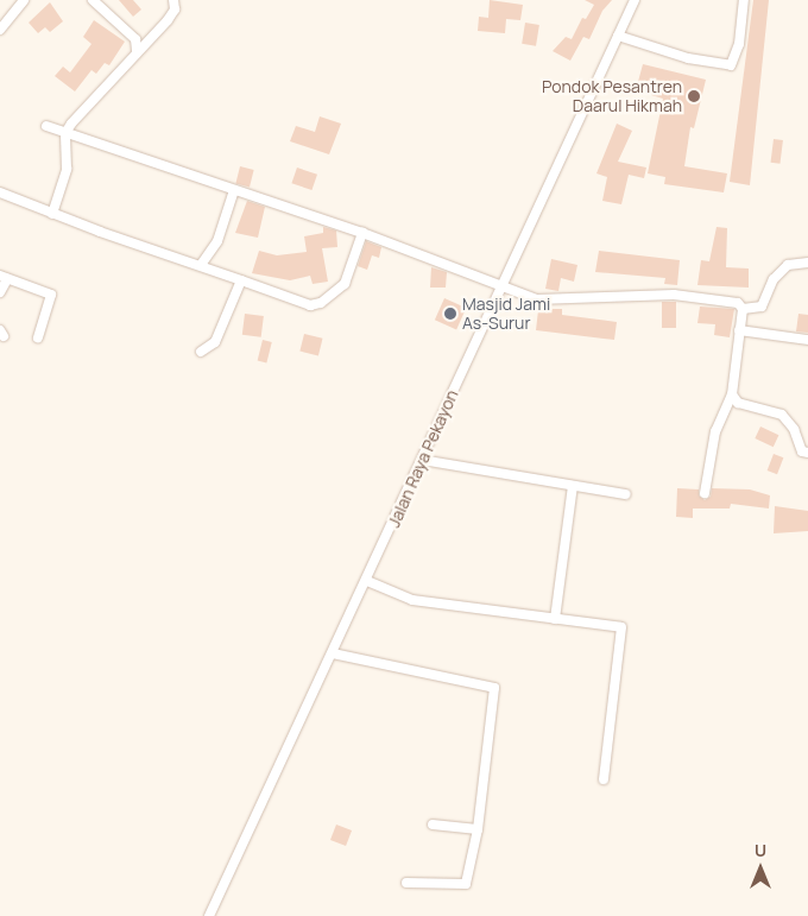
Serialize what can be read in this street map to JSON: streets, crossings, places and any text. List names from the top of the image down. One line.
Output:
{"streets":{"street":["Jalan Raya Pekayon"]},"places":["Pondok Pesantren Daarul Hikmah","Masjid Jami As-Surur"],"north":"top"}
